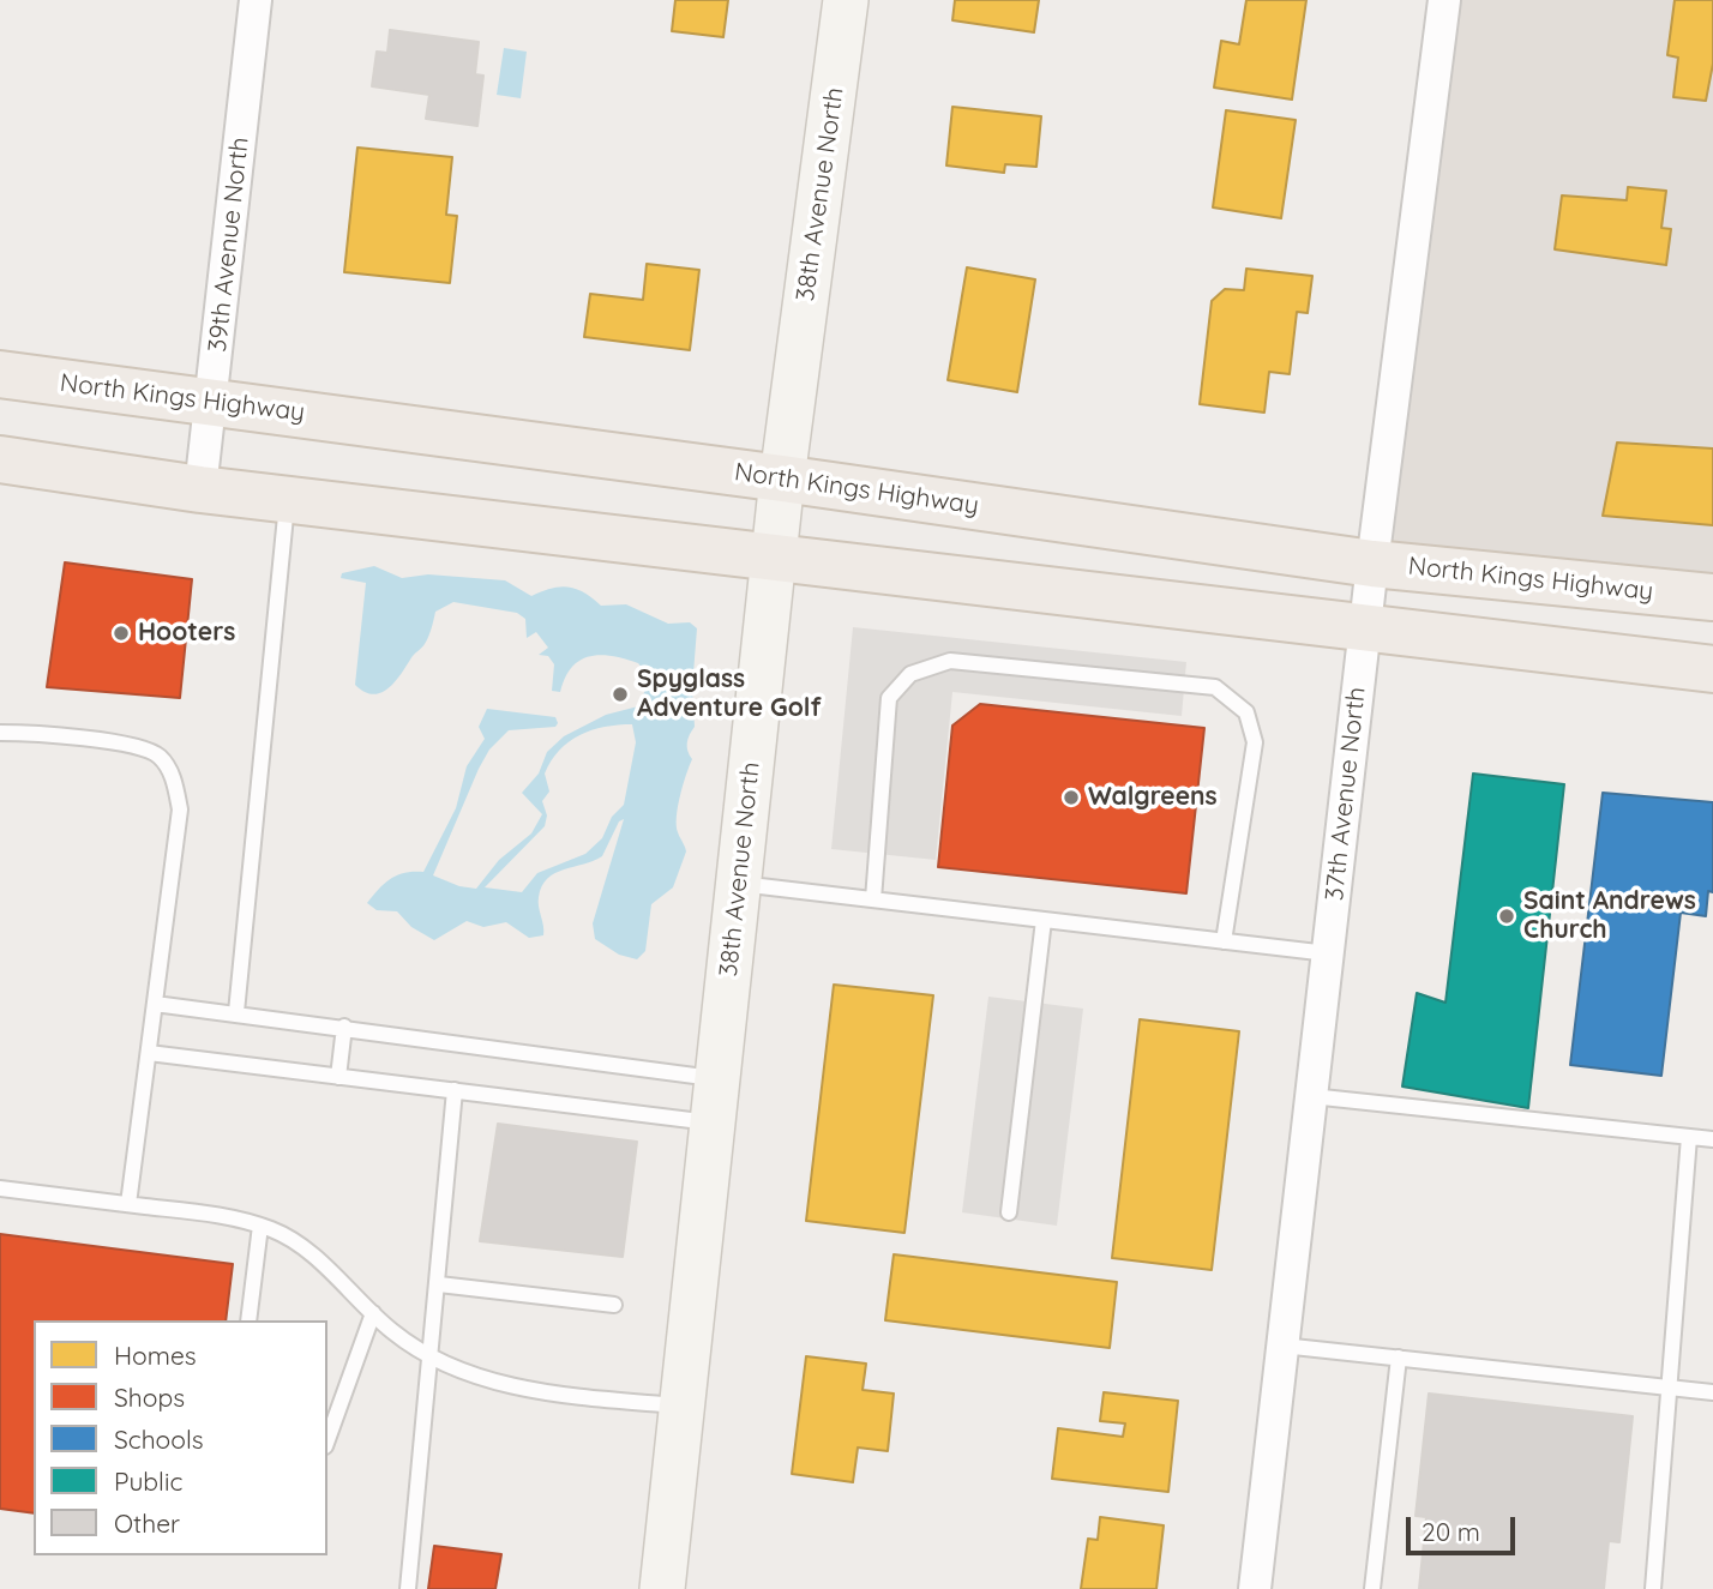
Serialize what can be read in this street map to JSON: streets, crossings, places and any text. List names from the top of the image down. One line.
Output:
{"streets":{"main road":["38th Avenue North","North Kings Highway"],"street":["39th Avenue North","37th Avenue North"]},"crossings":[["38th Avenue North","North Kings Highway"],["39th Avenue North","North Kings Highway"],["North Kings Highway","37th Avenue North"]],"places":["Hooters","Spyglass Adventure Golf","Walgreens","Saint Andrews Church"],"legend":["Homes","Shops","Schools","Public","Other"],"scale_bar":"20 m"}
